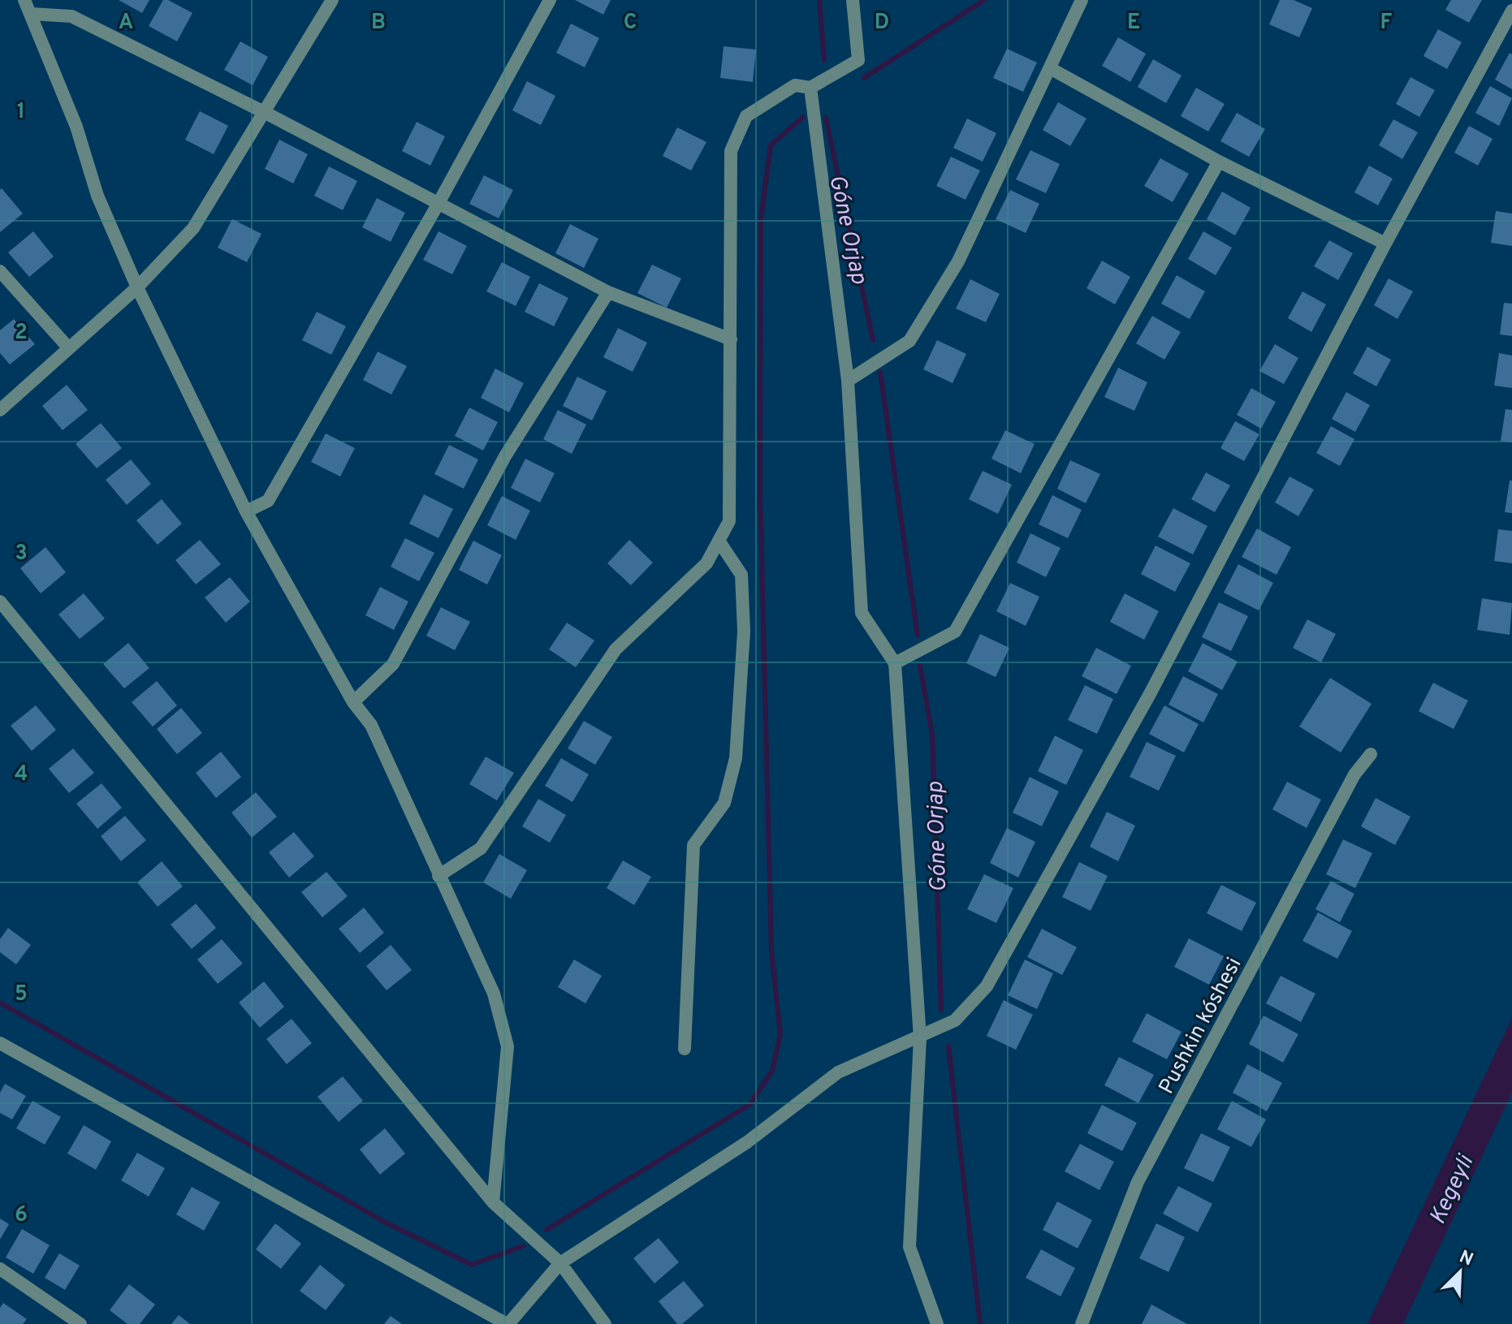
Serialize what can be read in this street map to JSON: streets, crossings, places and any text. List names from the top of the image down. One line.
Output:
{"streets":{"street":["Pushkin kóshesi"]},"water":["Góne Orjap","Kegeyli"],"north":"top right","grid":{"columns":["A","B","C","D","E","F"],"rows":["1","2","3","4","5","6"]}}
